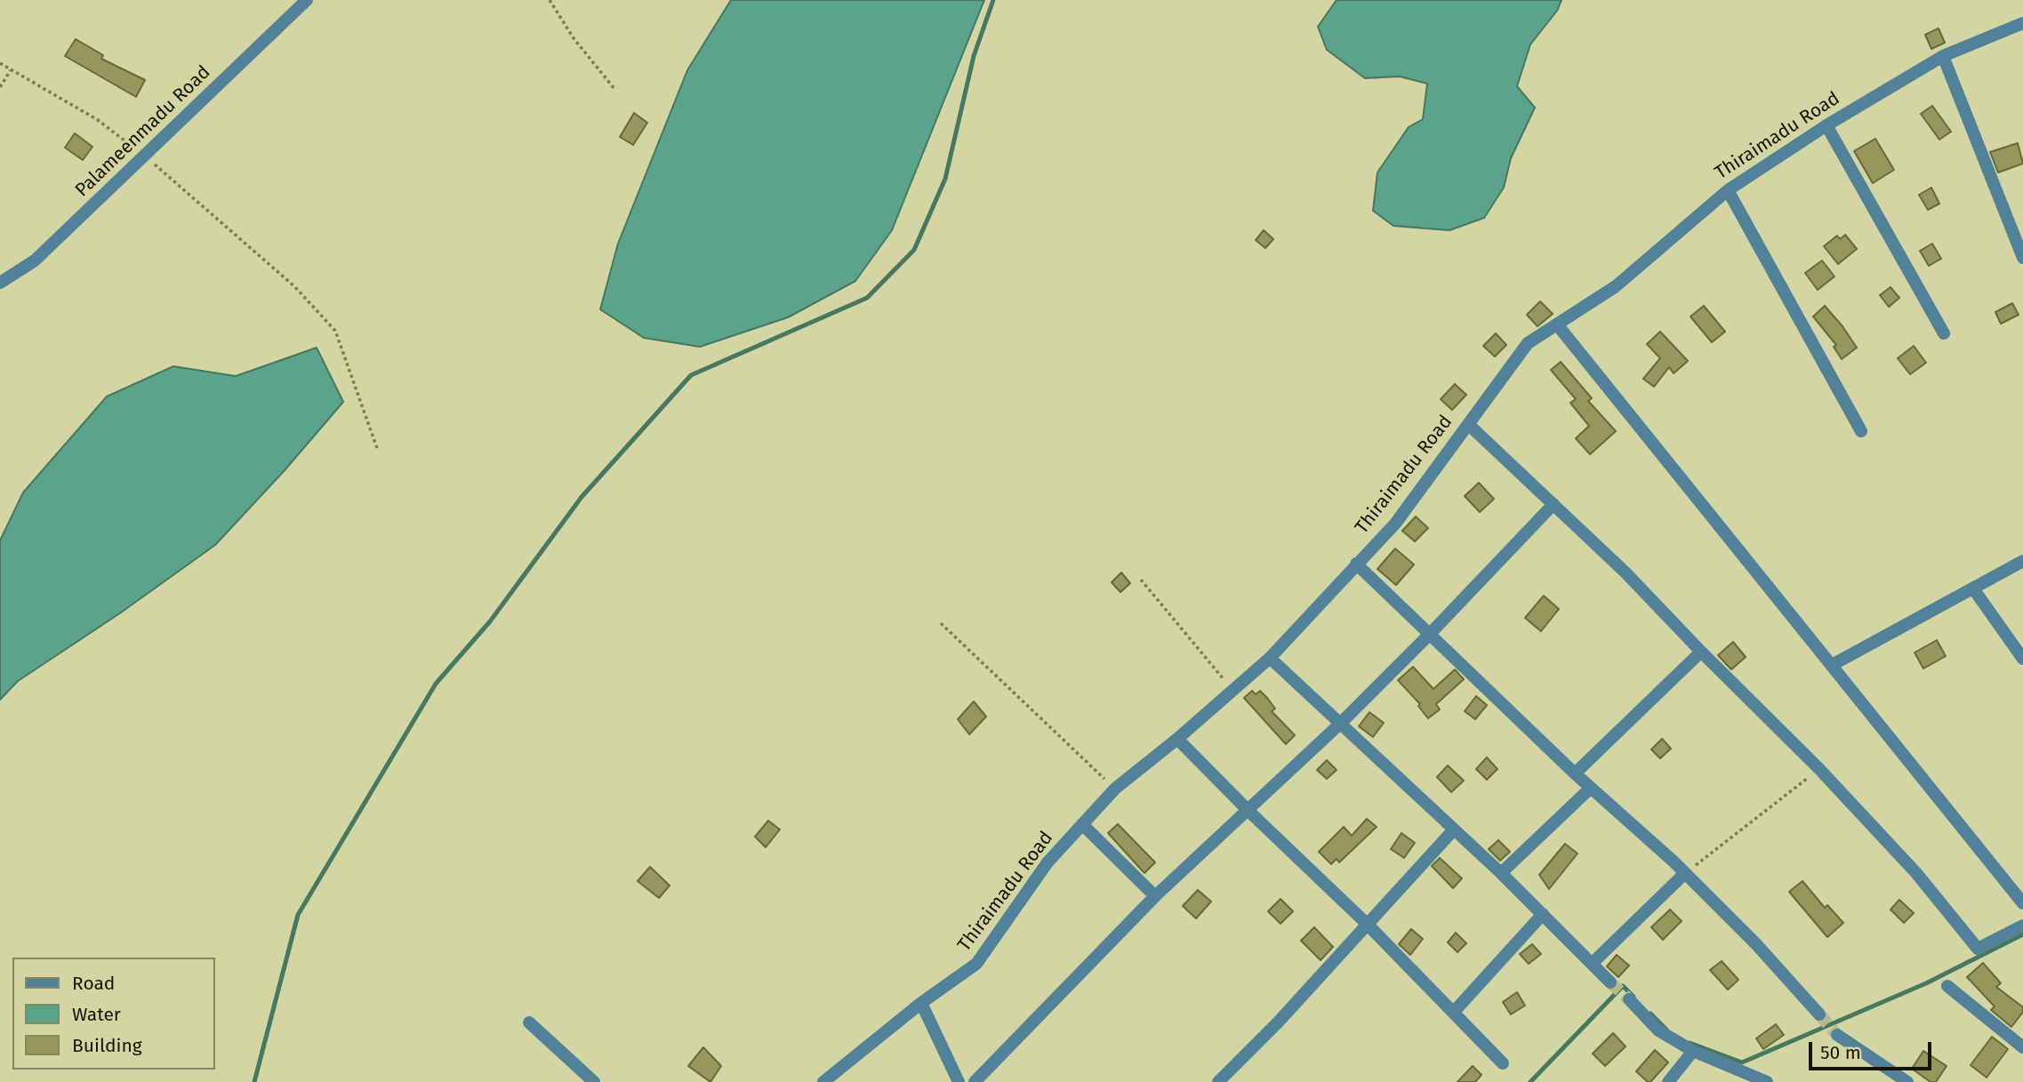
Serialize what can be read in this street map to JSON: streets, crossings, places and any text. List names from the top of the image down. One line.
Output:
{"streets":{"street":["Palameenmadu Road","Thiraimadu Road"]},"legend":["Road","Water","Building"],"scale_bar":"50 m"}
